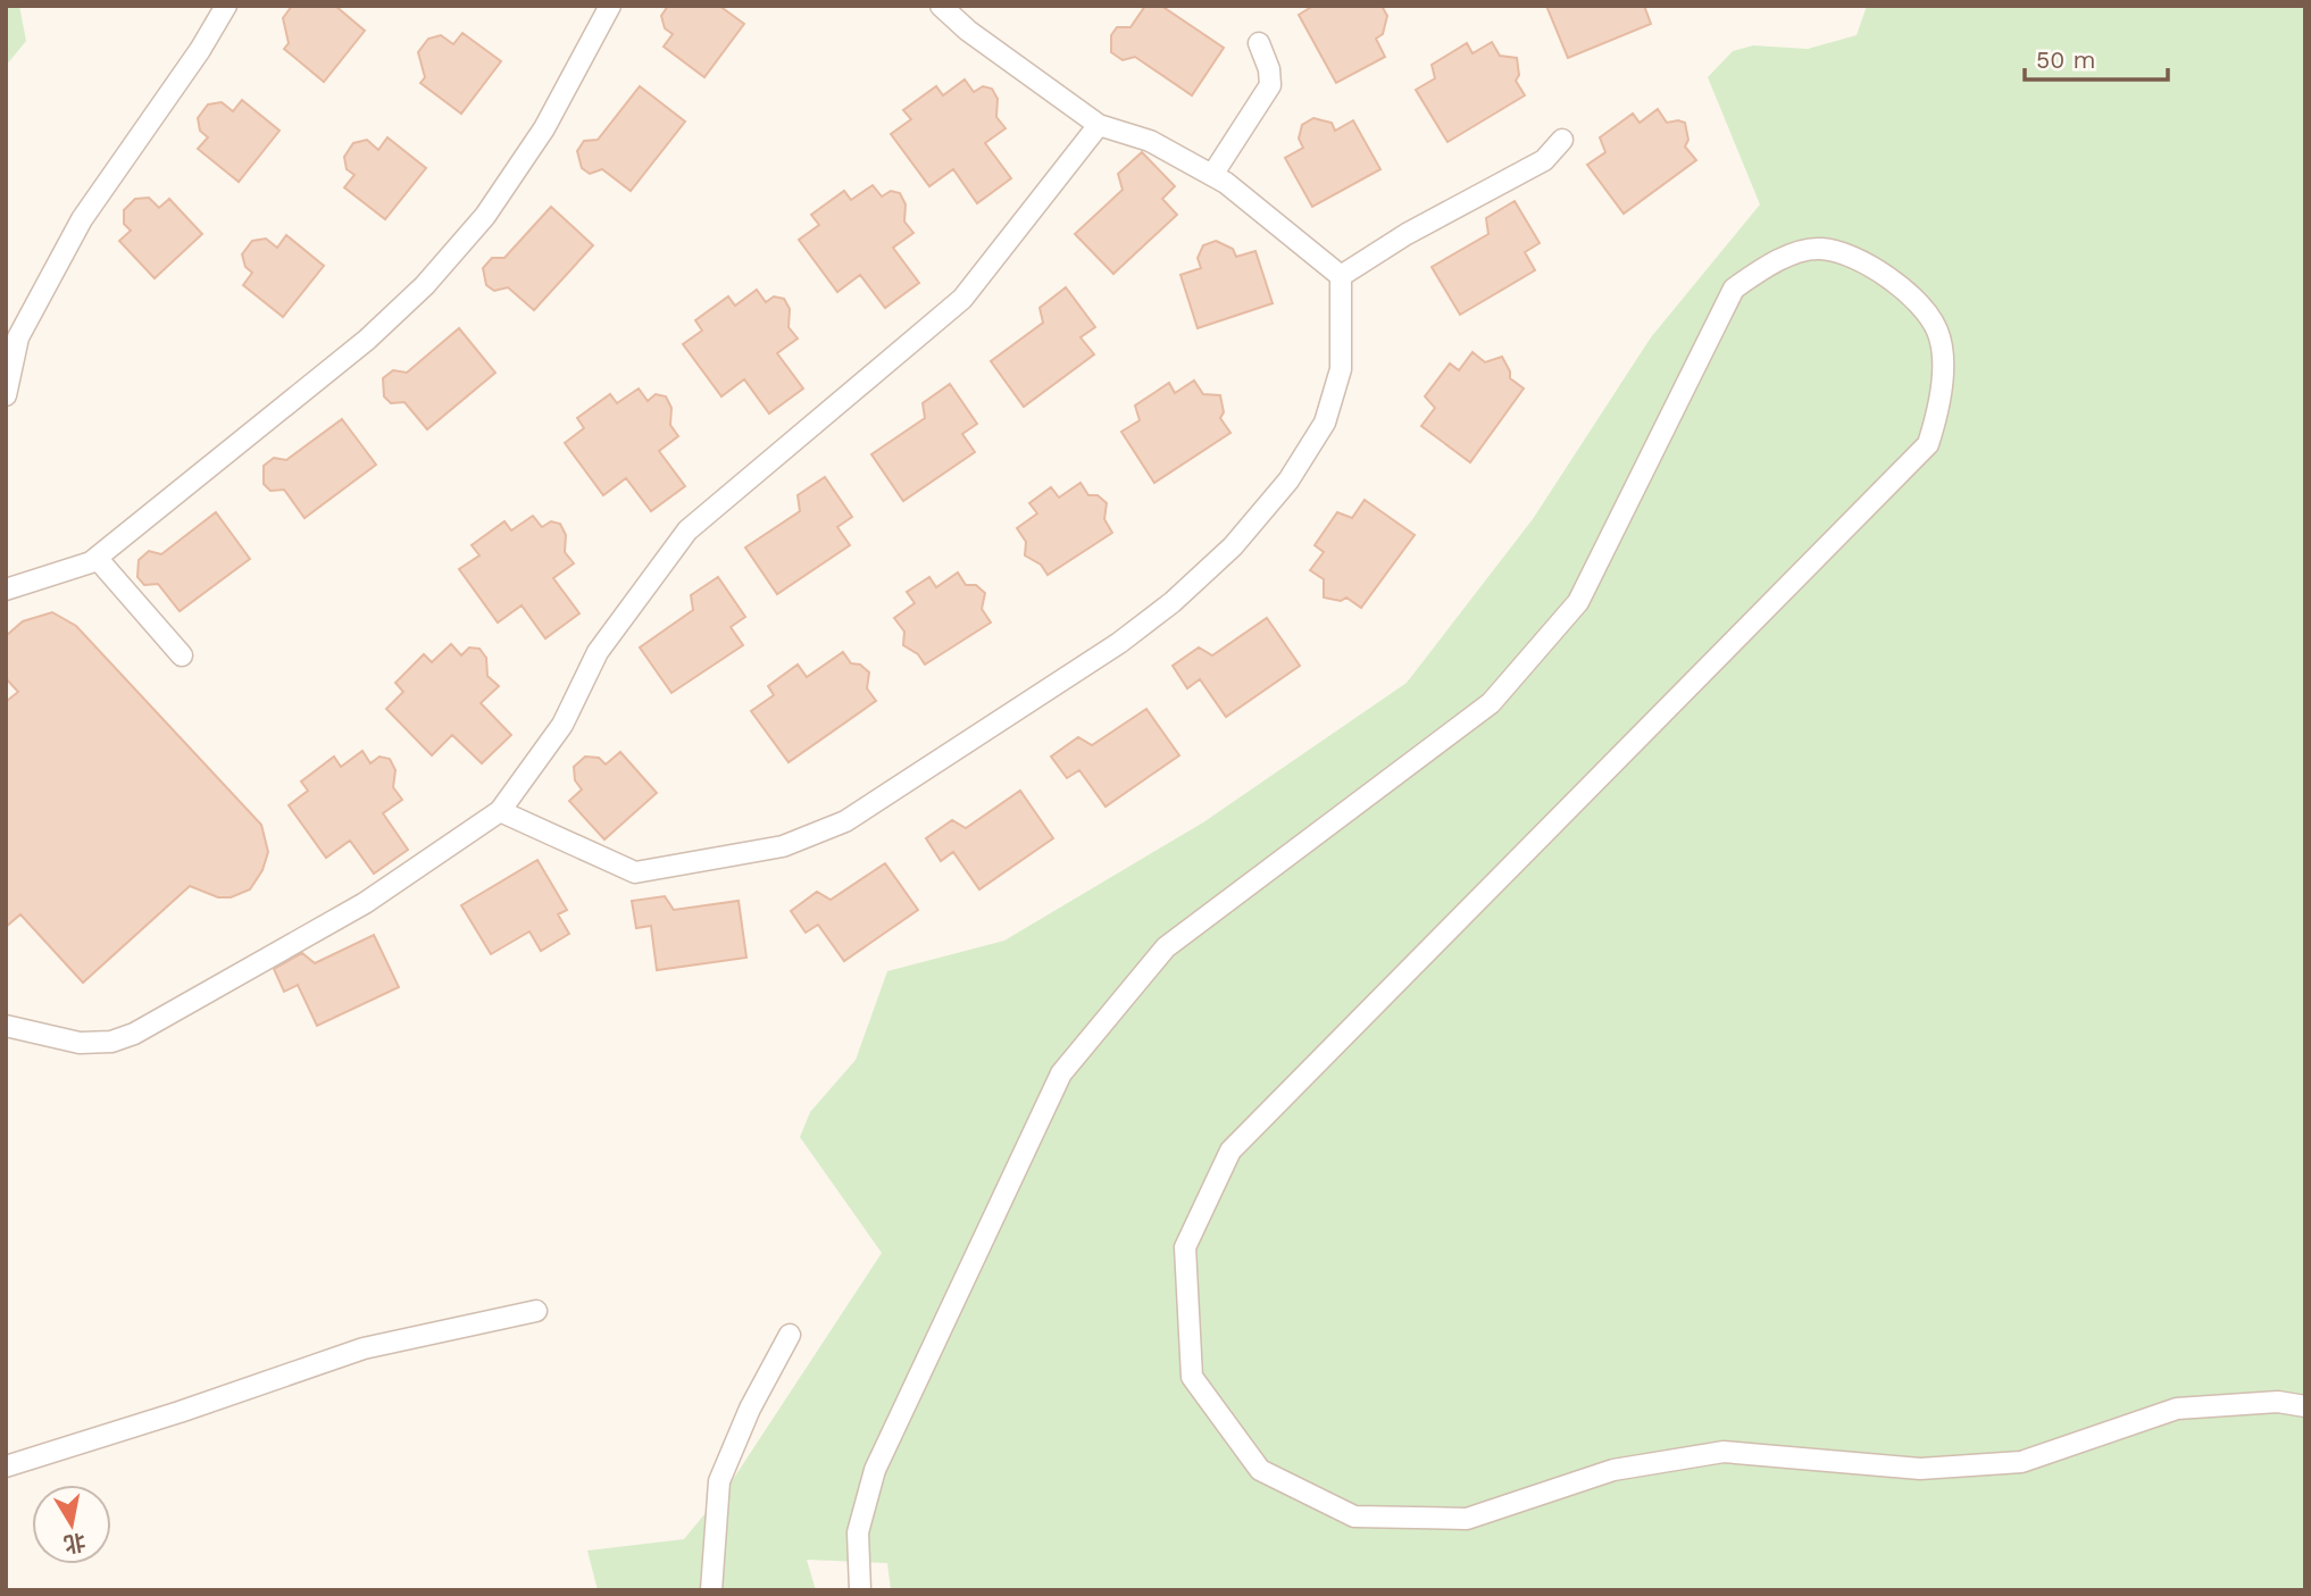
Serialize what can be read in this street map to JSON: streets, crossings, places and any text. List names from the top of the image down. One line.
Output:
{"scale_bar":"50 m","north":"bottom"}
